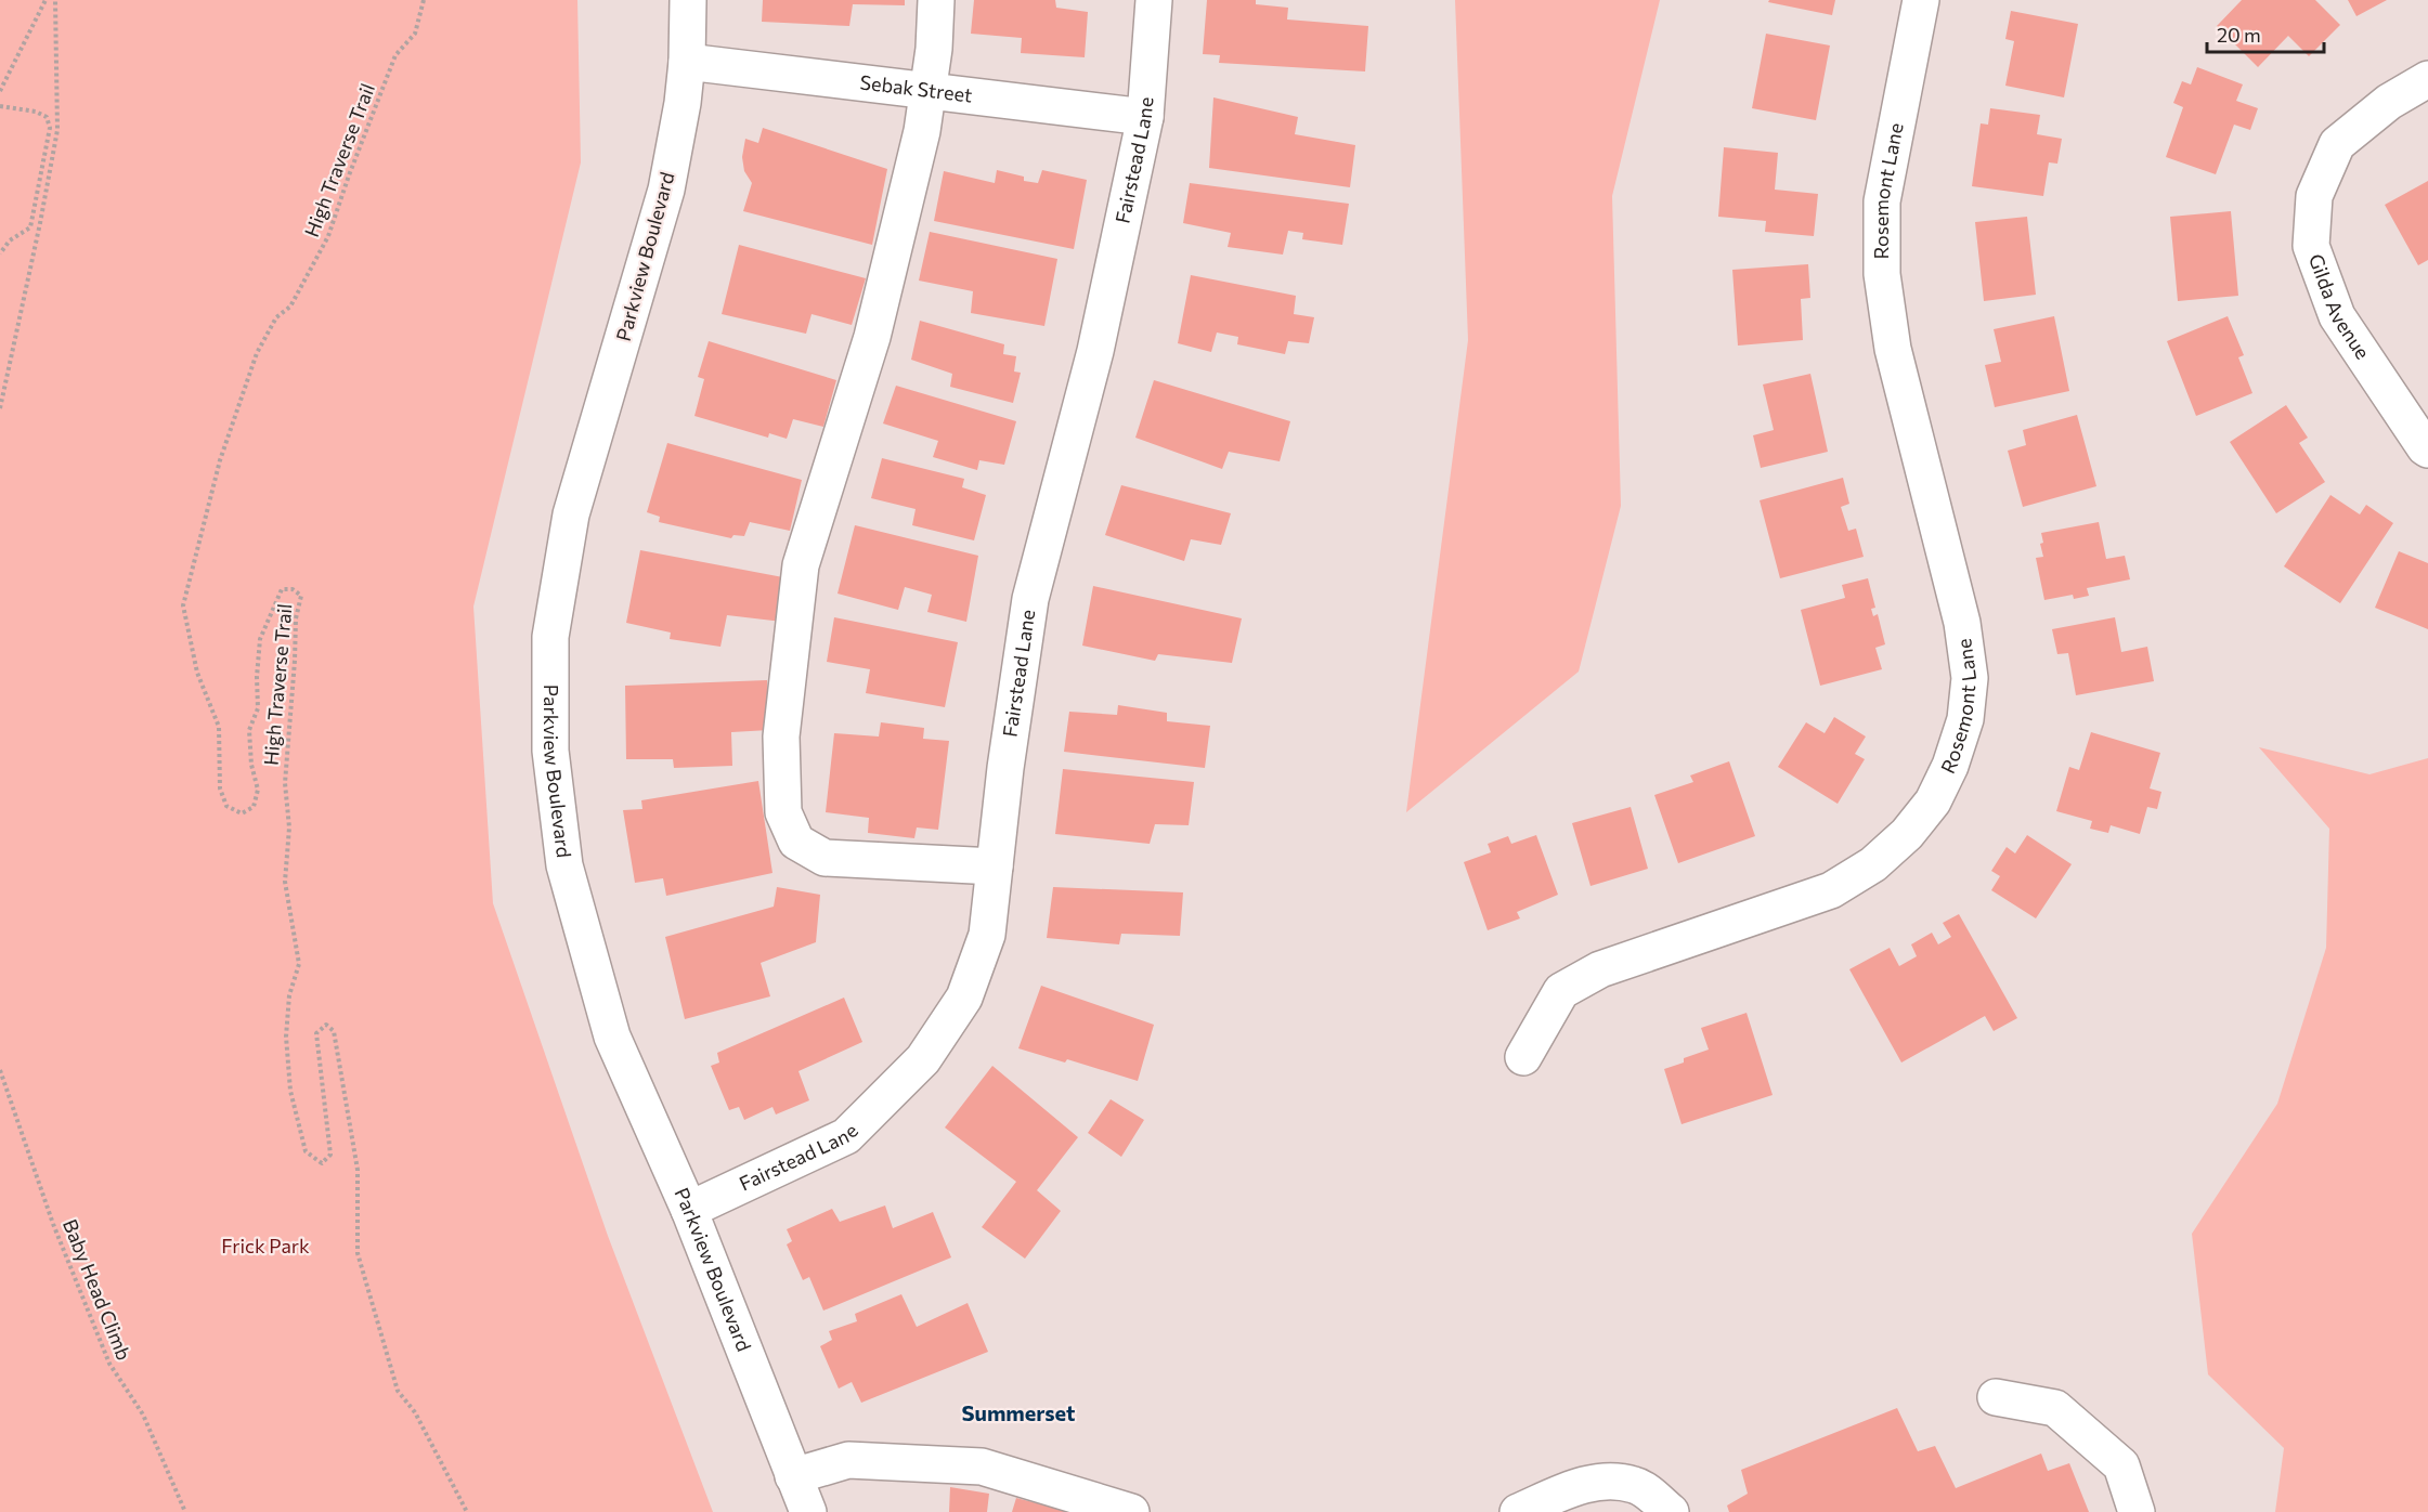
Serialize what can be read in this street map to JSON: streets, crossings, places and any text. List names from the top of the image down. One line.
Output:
{"streets":{"street":["Sebak Street","Fairstead Lane","Rosemont Lane","Parkview Boulevard","Gilda Avenue"],"path":["High Traverse Trail","Baby Head Climb"]},"crossings":[["Sebak Street","Fairstead Lane"],["Sebak Street","Parkview Boulevard"],["Fairstead Lane","Parkview Boulevard"]],"districts":["Summerset"],"parks":["Frick Park"],"scale_bar":"20 m"}
